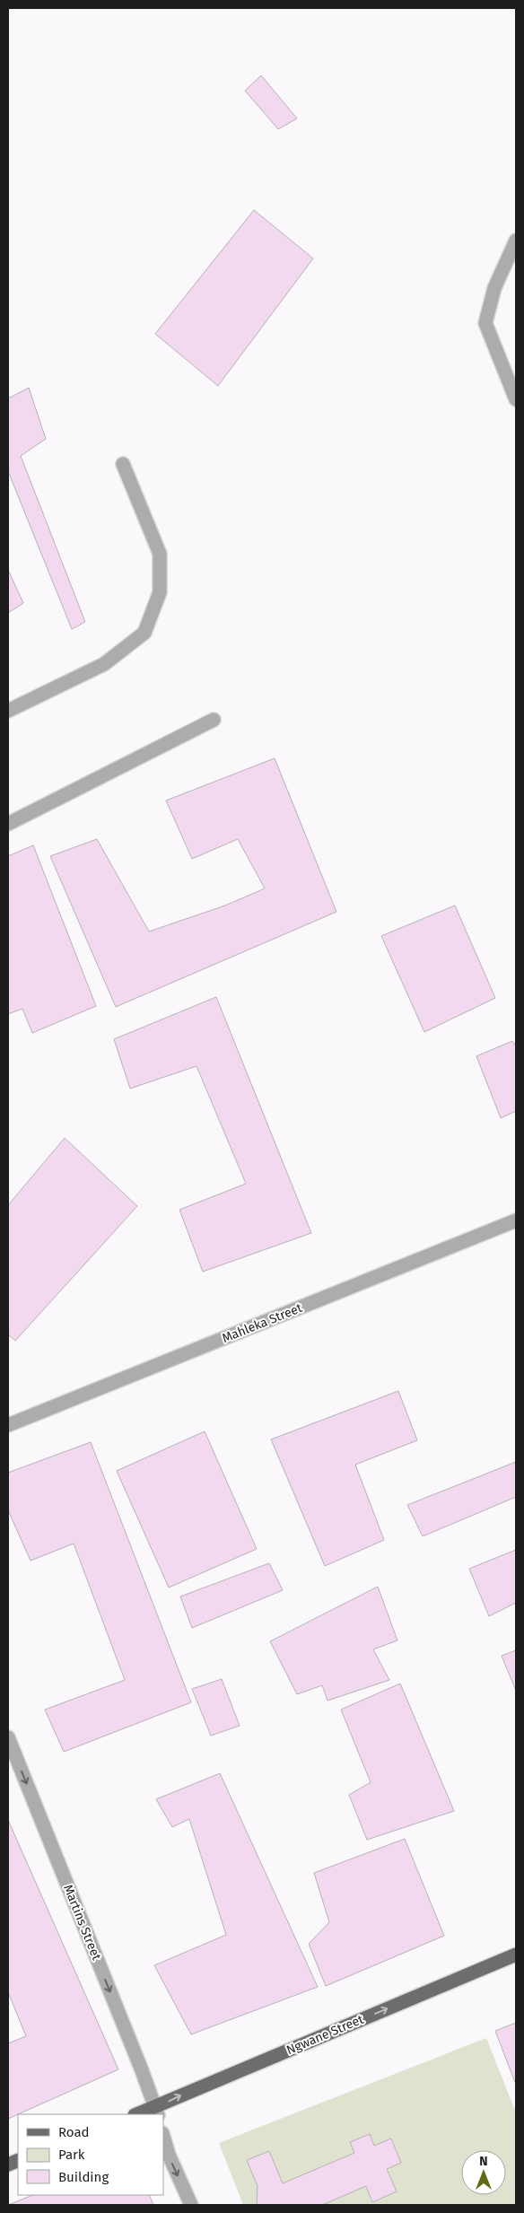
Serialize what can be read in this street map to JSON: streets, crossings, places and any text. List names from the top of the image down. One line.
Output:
{"streets":{"main road":["Ngwane Street"],"street":["Mahleka Street","Martins Street"]},"crossings":[["Martins Street","Ngwane Street"]],"one_way":["Martins Street","Ngwane Street"],"legend":["Road","Park","Building"],"north":"top"}
